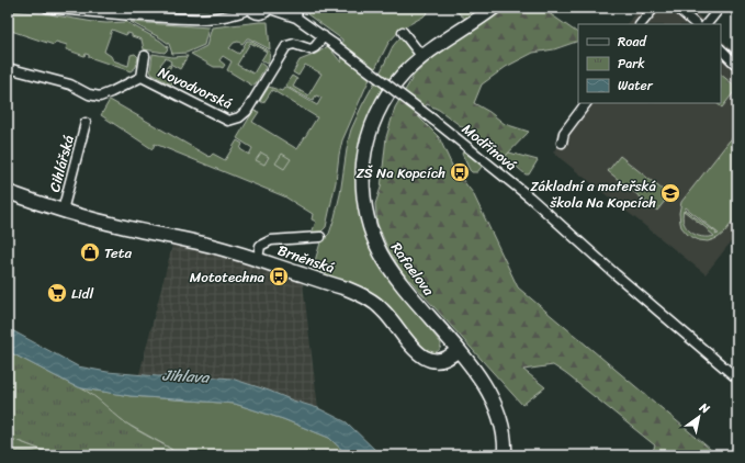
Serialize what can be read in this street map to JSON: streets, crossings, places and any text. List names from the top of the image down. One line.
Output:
{"streets":{"main road":["Brněnská","Rafaelova"],"street":["Novodvorská","Modřínová","Cihlářská"]},"crossings":[["Novodvorská","Modřínová"],["Cihlářská","Brněnská"],["Brněnská","Rafaelova"]],"water":["Jihlava"],"places":{"bus stop":["ZŠ Na Kopcích","Mototechna"],"school or university":["Základní a mateřská škola Na Kopcích"],"shop":["Teta"],"supermarket":["Lidl"]},"legend":["Road","Park","Water"],"north":"top right"}
